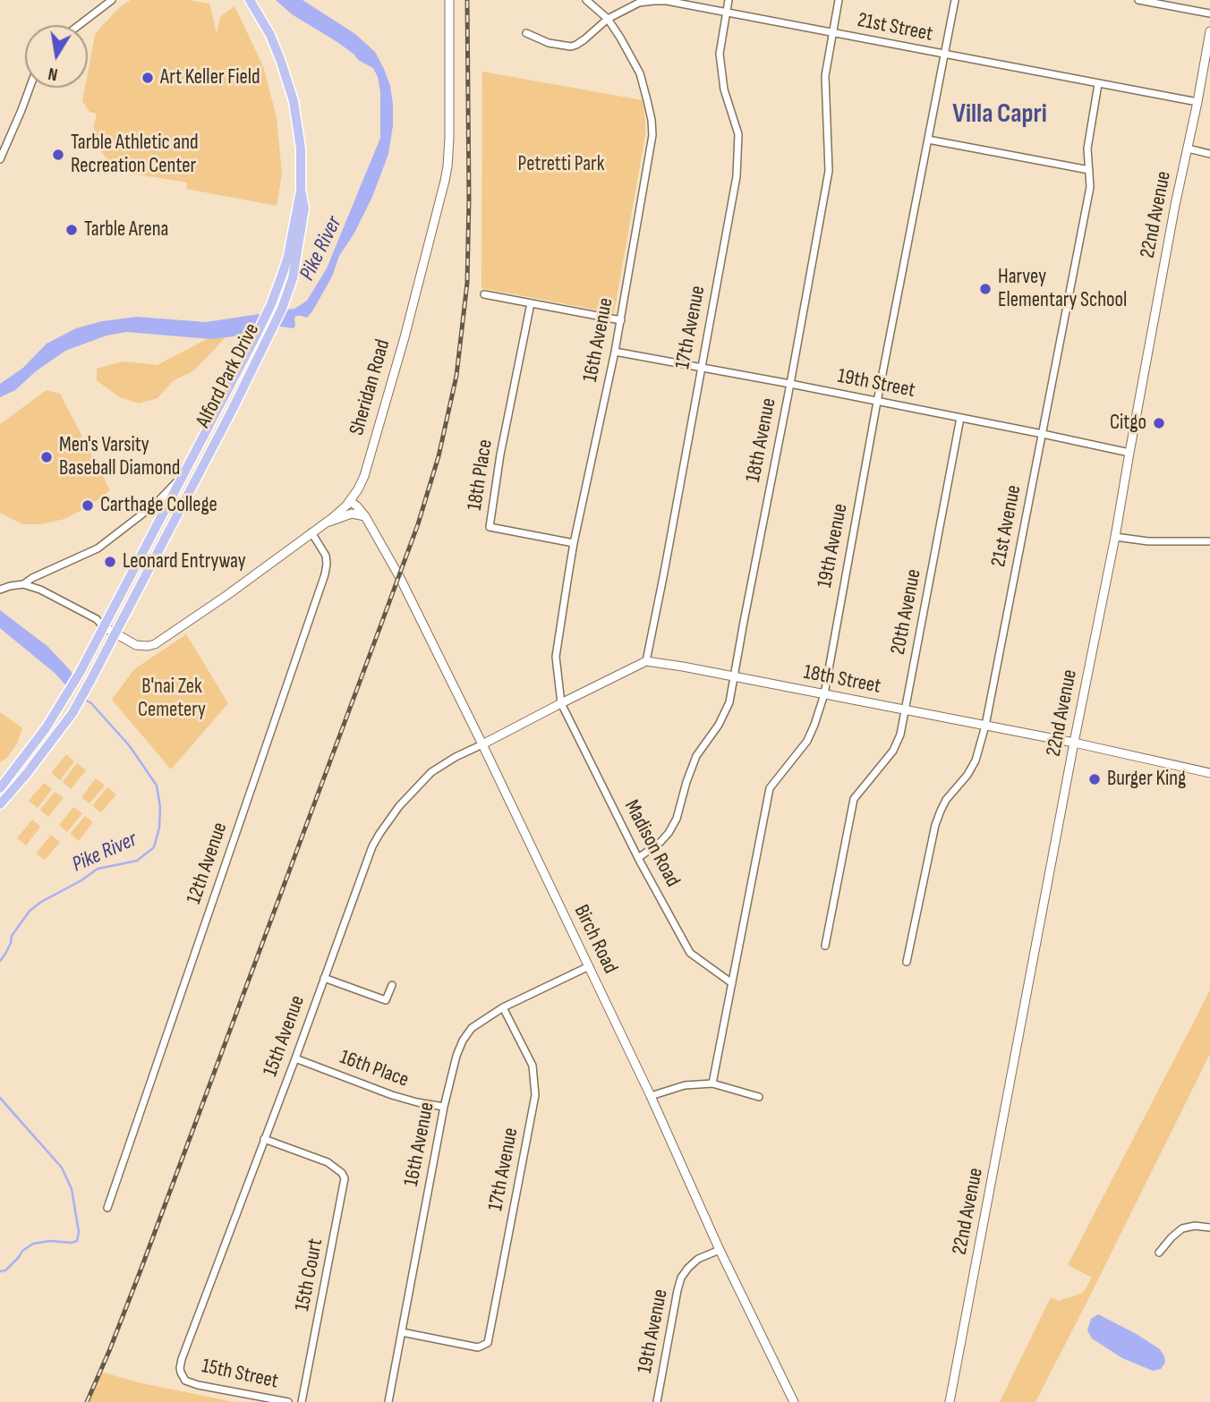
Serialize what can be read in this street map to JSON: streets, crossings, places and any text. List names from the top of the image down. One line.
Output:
{"streets":{"main road":["Alford Park Drive"],"street":["21st Street","22nd Avenue","17th Avenue","16th Avenue","19th Street","Sheridan Road","18th Avenue","18th Place","21st Avenue","19th Avenue","20th Avenue","18th Street","Madison Road","12th Avenue","Birch Road","15th Avenue","16th Place","15th Court","15th Street"]},"crossings":[["21st Street","22nd Avenue"],["21st Street","17th Avenue"],["21st Street","16th Avenue"],["21st Street","18th Avenue"],["21st Street","21st Avenue"],["21st Street","19th Avenue"],["22nd Avenue","19th Street"],["22nd Avenue","18th Street"],["17th Avenue","16th Avenue"],["17th Avenue","19th Street"],["17th Avenue","18th Street"],["16th Avenue","19th Street"],["16th Avenue","18th Place"],["16th Avenue","Madison Road"],["16th Avenue","Birch Road"],["16th Avenue","16th Place"],["Alford Park Drive","Sheridan Road"],["19th Street","18th Avenue"],["19th Street","21st Avenue"],["19th Street","19th Avenue"],["19th Street","20th Avenue"],["Sheridan Road","12th Avenue"],["Sheridan Road","Birch Road"],["18th Avenue","18th Street"],["18th Avenue","Madison Road"],["21st Avenue","18th Street"],["19th Avenue","18th Street"],["19th Avenue","Madison Road"],["19th Avenue","Birch Road"],["20th Avenue","18th Street"],["Birch Road","15th Avenue"],["15th Avenue","16th Place"],["15th Avenue","15th Court"],["15th Avenue","15th Street"]],"districts":["Villa Capri"],"water":["Pike River"],"parks":["Petretti Park","B'nai Zek Cemetery"],"places":["Art Keller Field","Tarble Athletic and Recreation Center","Tarble Arena","Harvey Elementary School","Citgo","Men's Varsity Baseball Diamond","Carthage College","Leonard Entryway","Burger King"],"north":"bottom"}
